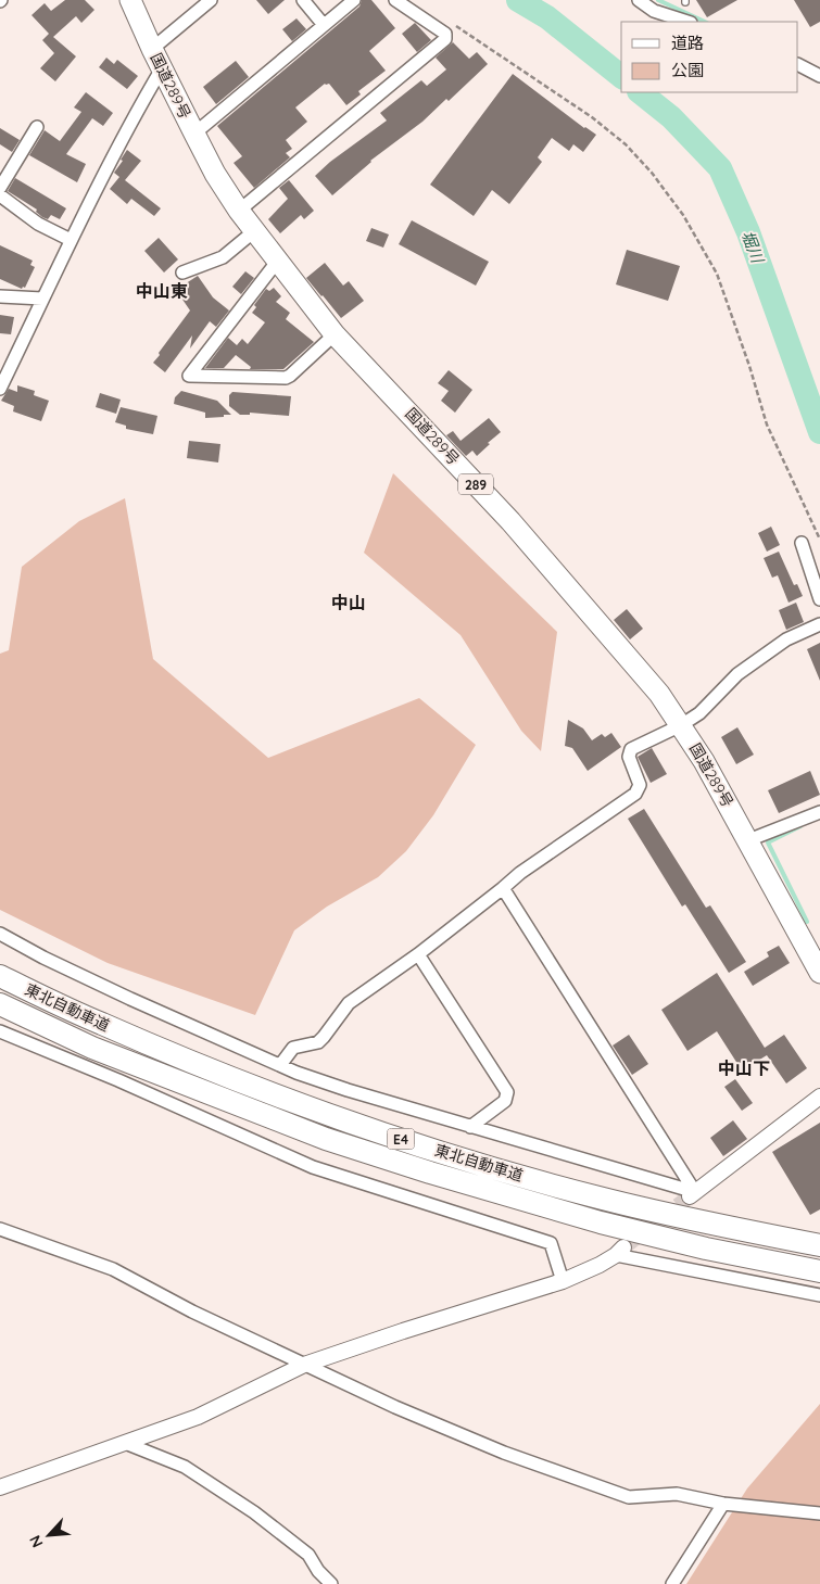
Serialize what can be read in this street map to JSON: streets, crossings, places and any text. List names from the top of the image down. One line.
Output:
{"streets":{"highway":["国道289号","289","東北自動車道","E4"]},"districts":["中山東","中山","中山下"],"water":["堀川"],"legend":["道路","公園"],"north":"bottom left"}
